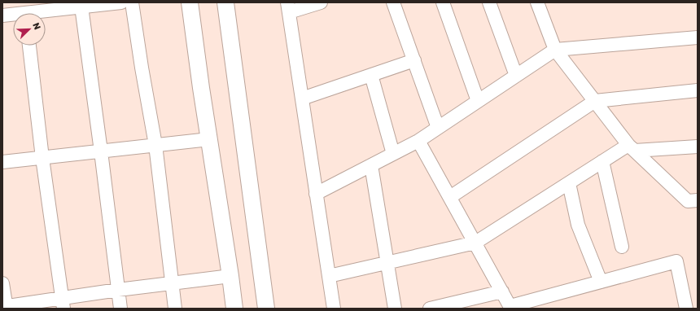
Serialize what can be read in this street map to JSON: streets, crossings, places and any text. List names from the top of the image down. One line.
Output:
{"north":"top right"}
